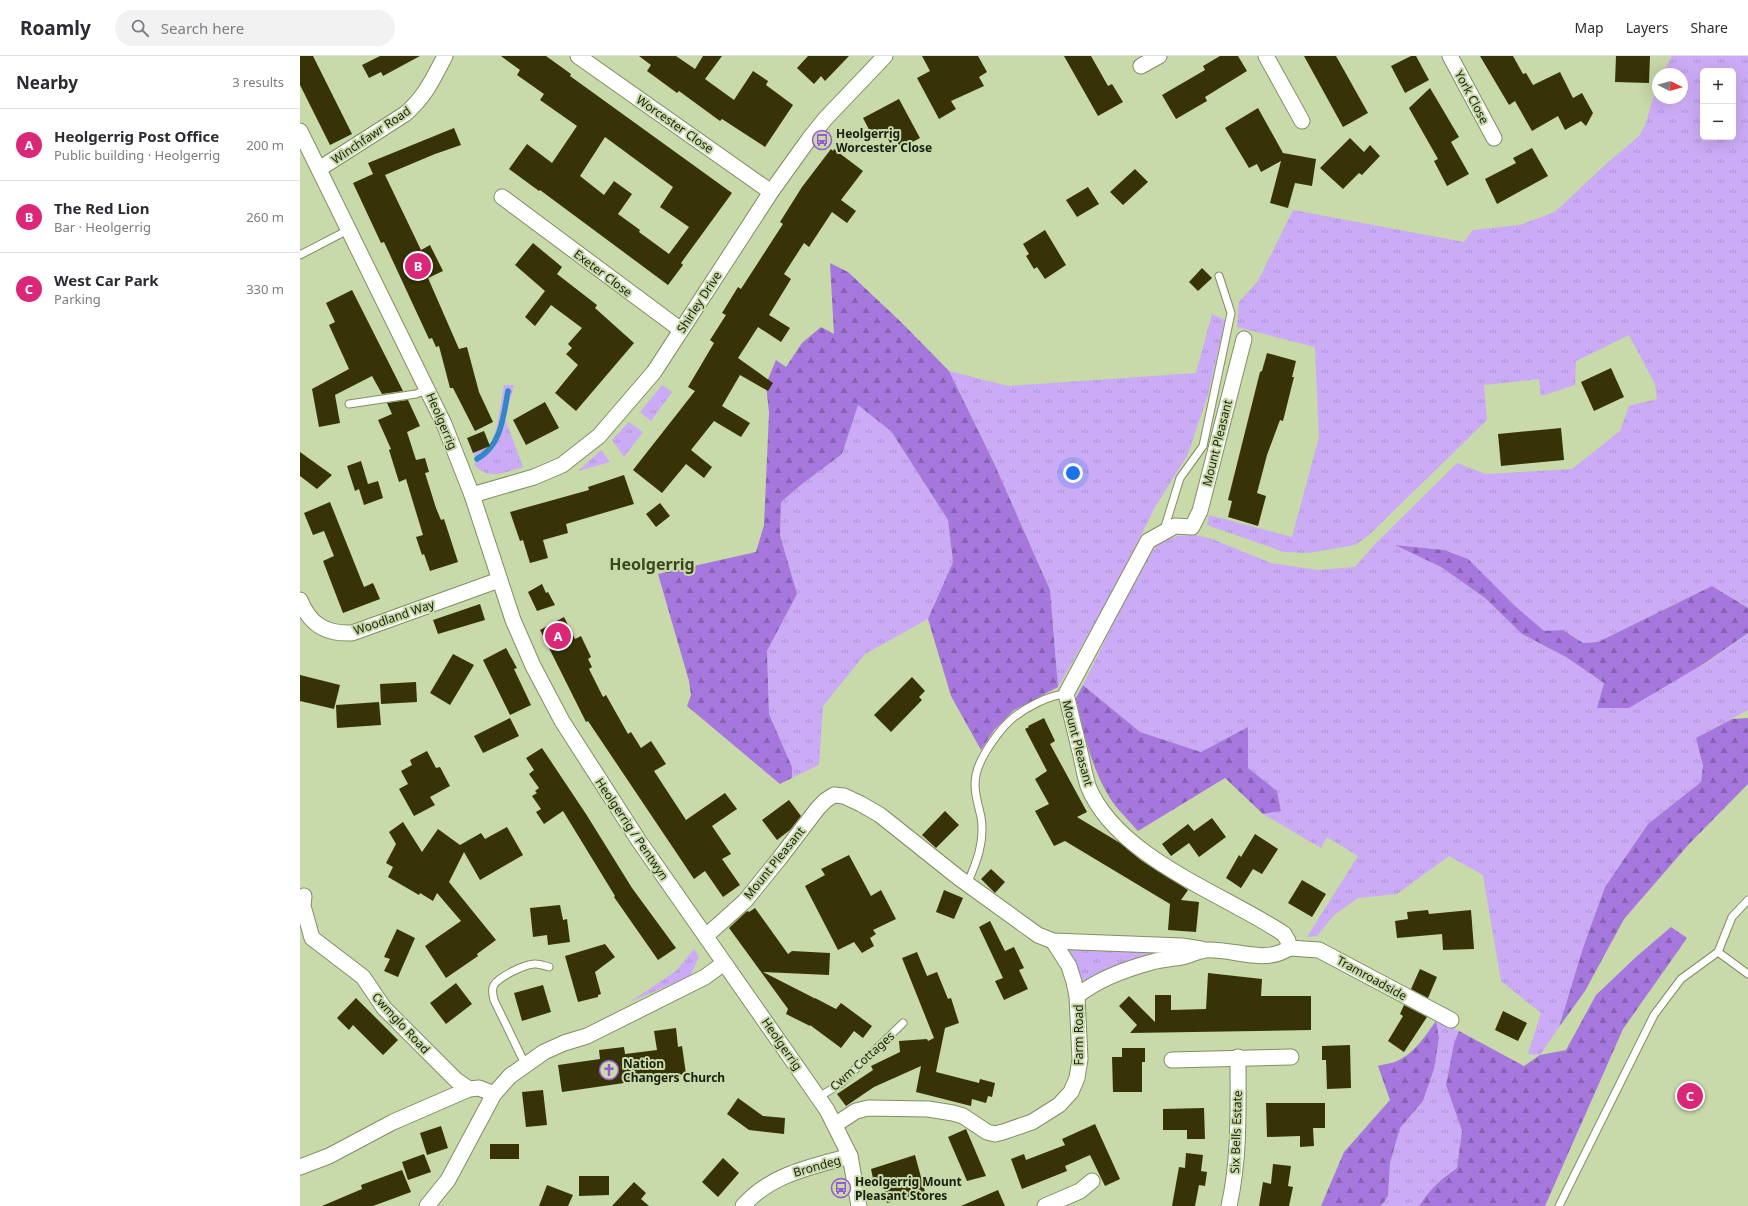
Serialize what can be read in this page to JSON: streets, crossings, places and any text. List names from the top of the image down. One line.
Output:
{"streets":{"street":["York Close","Worcester Close","Winchfawr Road","Exeter Close","Shirley Drive","Heolgerrig","Mount Pleasant","Woodland Way","Heolgerrig / Pentwyn","Tramroadside","Cwmglo Road","Farm Road","Six Bells Estate","Brondeg"],"lane":["Cwm Cottages"]},"crossings":[["Worcester Close","Shirley Drive"],["Winchfawr Road","Heolgerrig"],["Exeter Close","Shirley Drive"],["Shirley Drive","Heolgerrig"],["Heolgerrig","Mount Pleasant"],["Heolgerrig","Woodland Way"],["Heolgerrig","Heolgerrig / Pentwyn"],["Heolgerrig","Farm Road"],["Heolgerrig","Cwm Cottages"],["Heolgerrig","Brondeg"],["Mount Pleasant","Heolgerrig / Pentwyn"],["Mount Pleasant","Tramroadside"],["Mount Pleasant","Farm Road"]],"districts":["Heolgerrig"],"places":{"bus stop":["Heolgerrig Worcester Close","Heolgerrig Mount Pleasant Stores"],"church":["Nation Changers Church"]},"north":"right","page":{"header":"Roamly","search":"Search here","nav":["Map","Layers","Share"],"heading":["Nearby","3 results"],"map_buttons":["+","−"],"list":[{"mark":"A","name":"Heolgerrig Post Office","note":"Public building · Heolgerrig","value":"200 m"},{"mark":"B","name":"The Red Lion","note":"Bar · Heolgerrig","value":"260 m"},{"mark":"C","name":"West Car Park","note":"Parking","value":"330 m"}],"pins":["B","A","C"]}}
